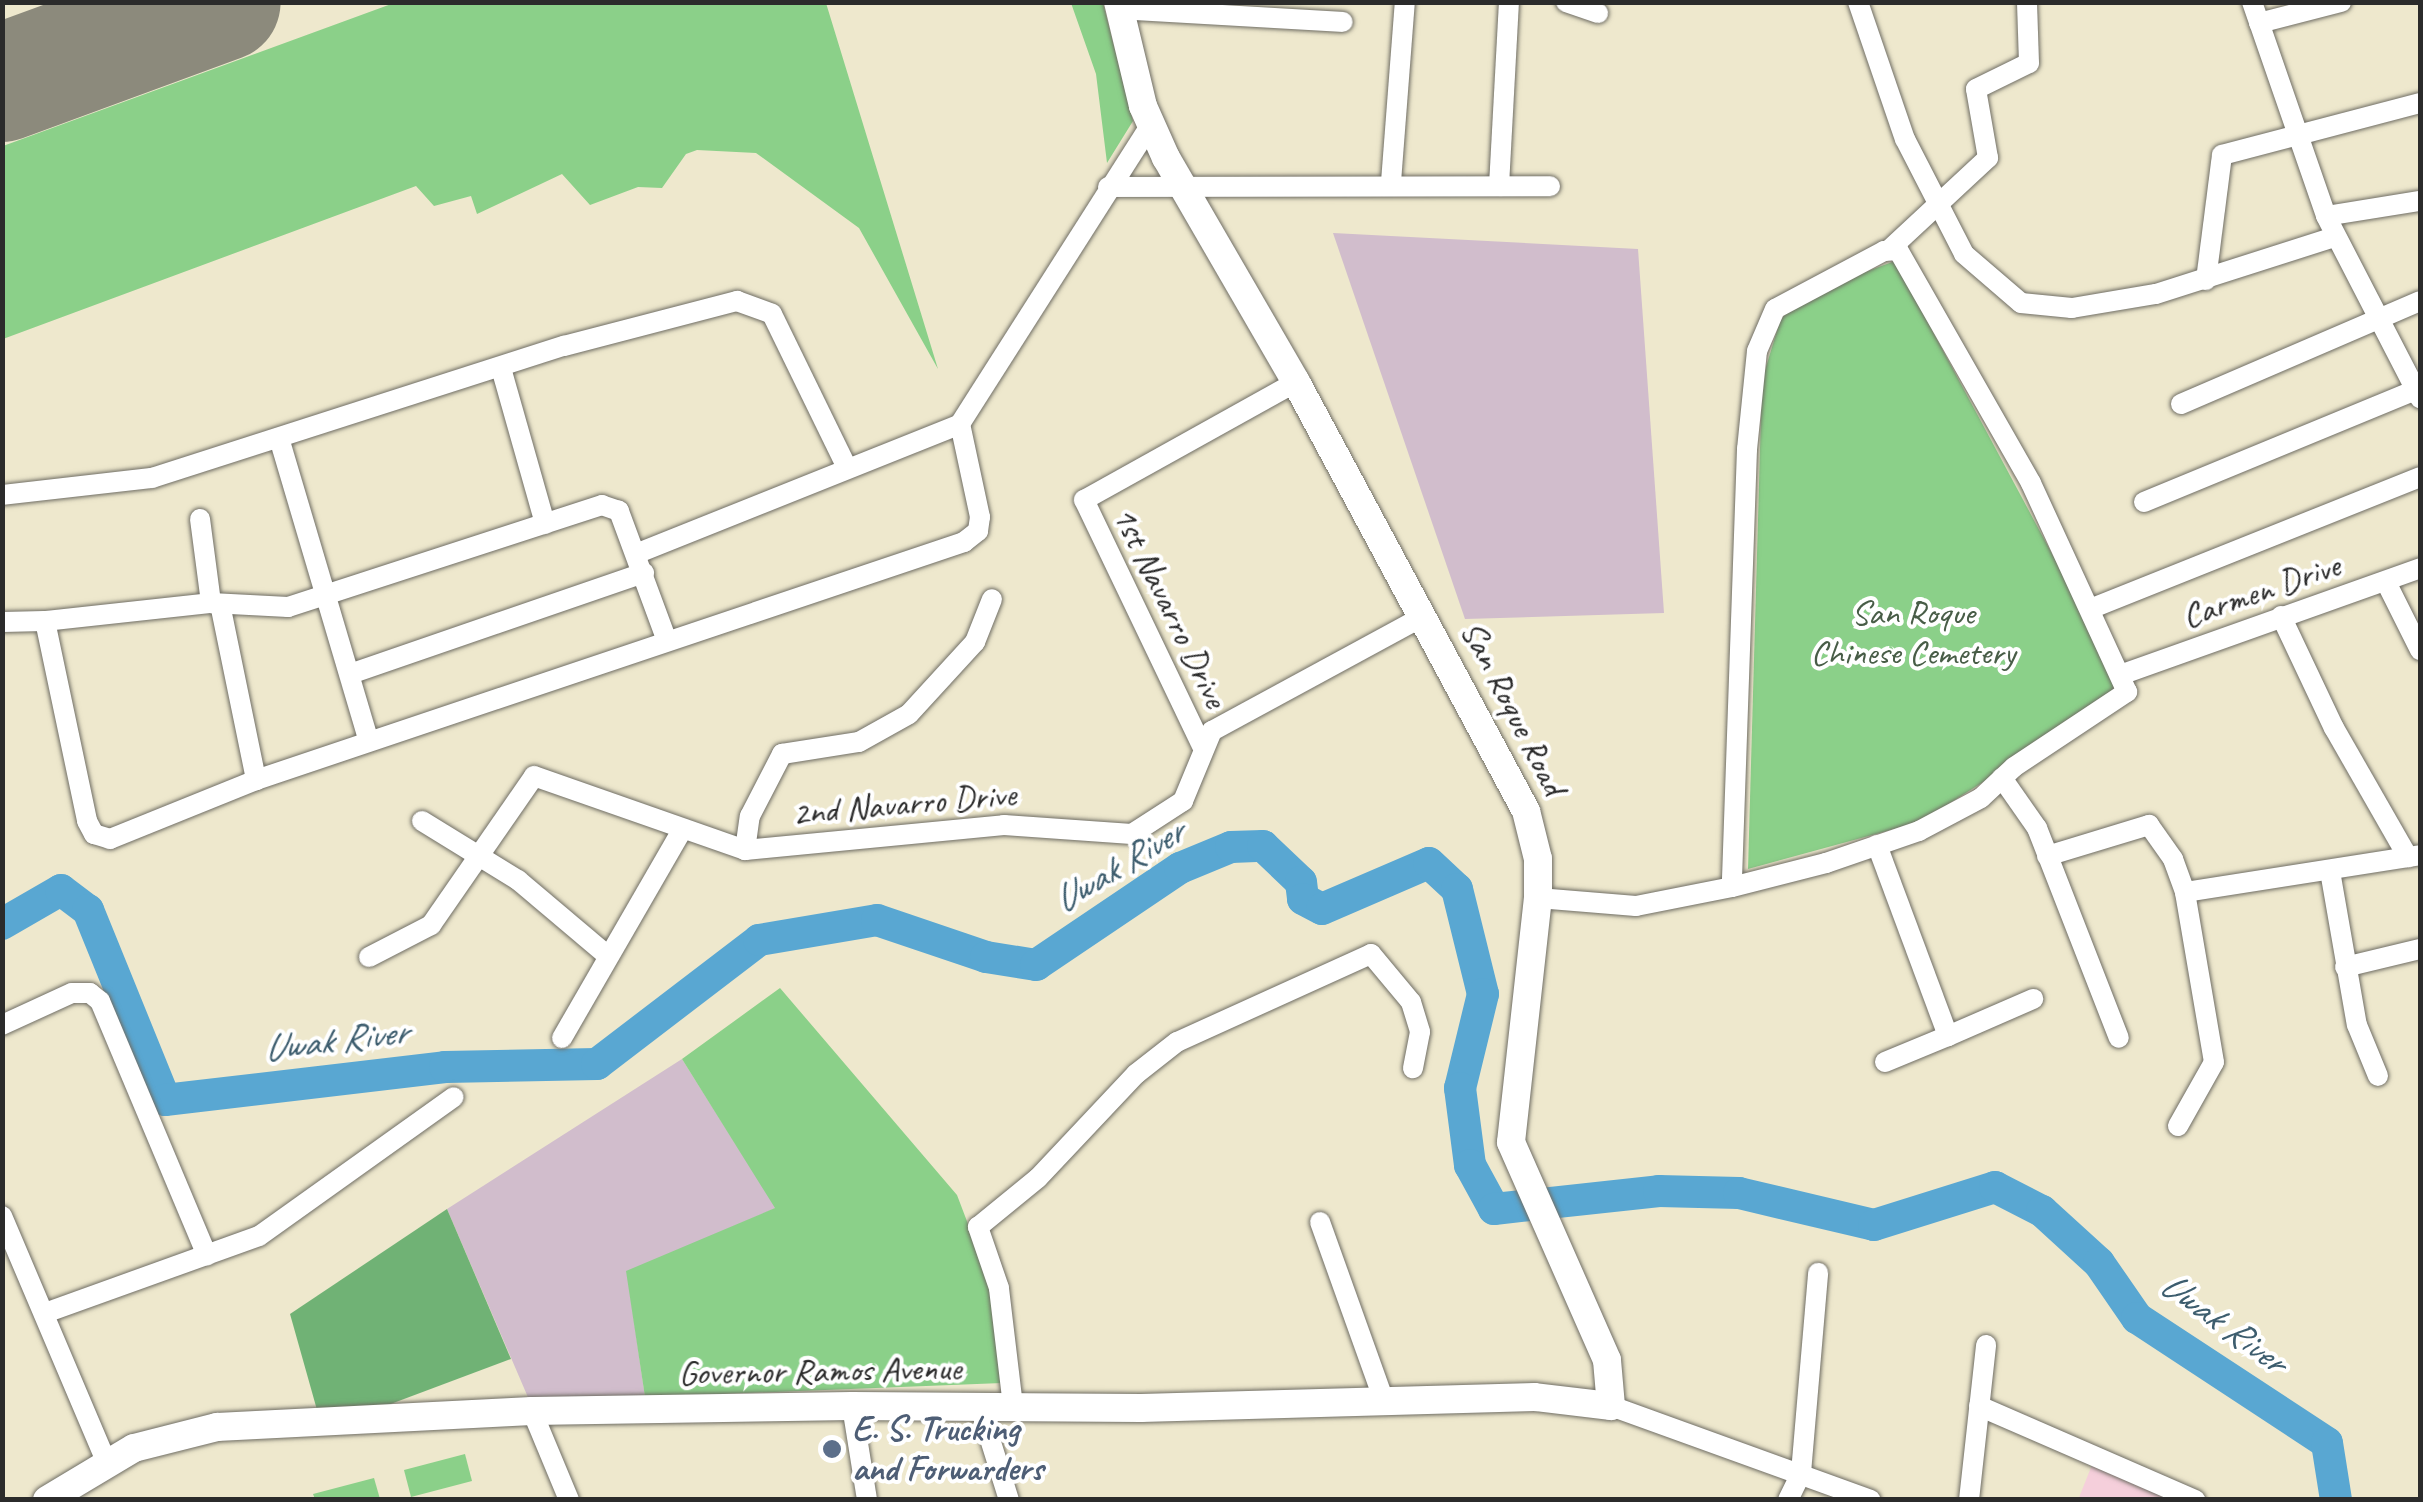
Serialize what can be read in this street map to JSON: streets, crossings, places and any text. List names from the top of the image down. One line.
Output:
{"streets":{"main road":["San Roque Road","Governor Ramos Avenue"],"street":["Carmen Drive","1st Navarro Drive","2nd Navarro Drive"]},"crossings":[["1st Navarro Drive","San Roque Road"],["1st Navarro Drive","2nd Navarro Drive"],["San Roque Road","Governor Ramos Avenue"]],"water":["Uwak River"],"parks":["San Roque Chinese Cemetery"],"places":["E. S. Trucking and Forwarders"]}
